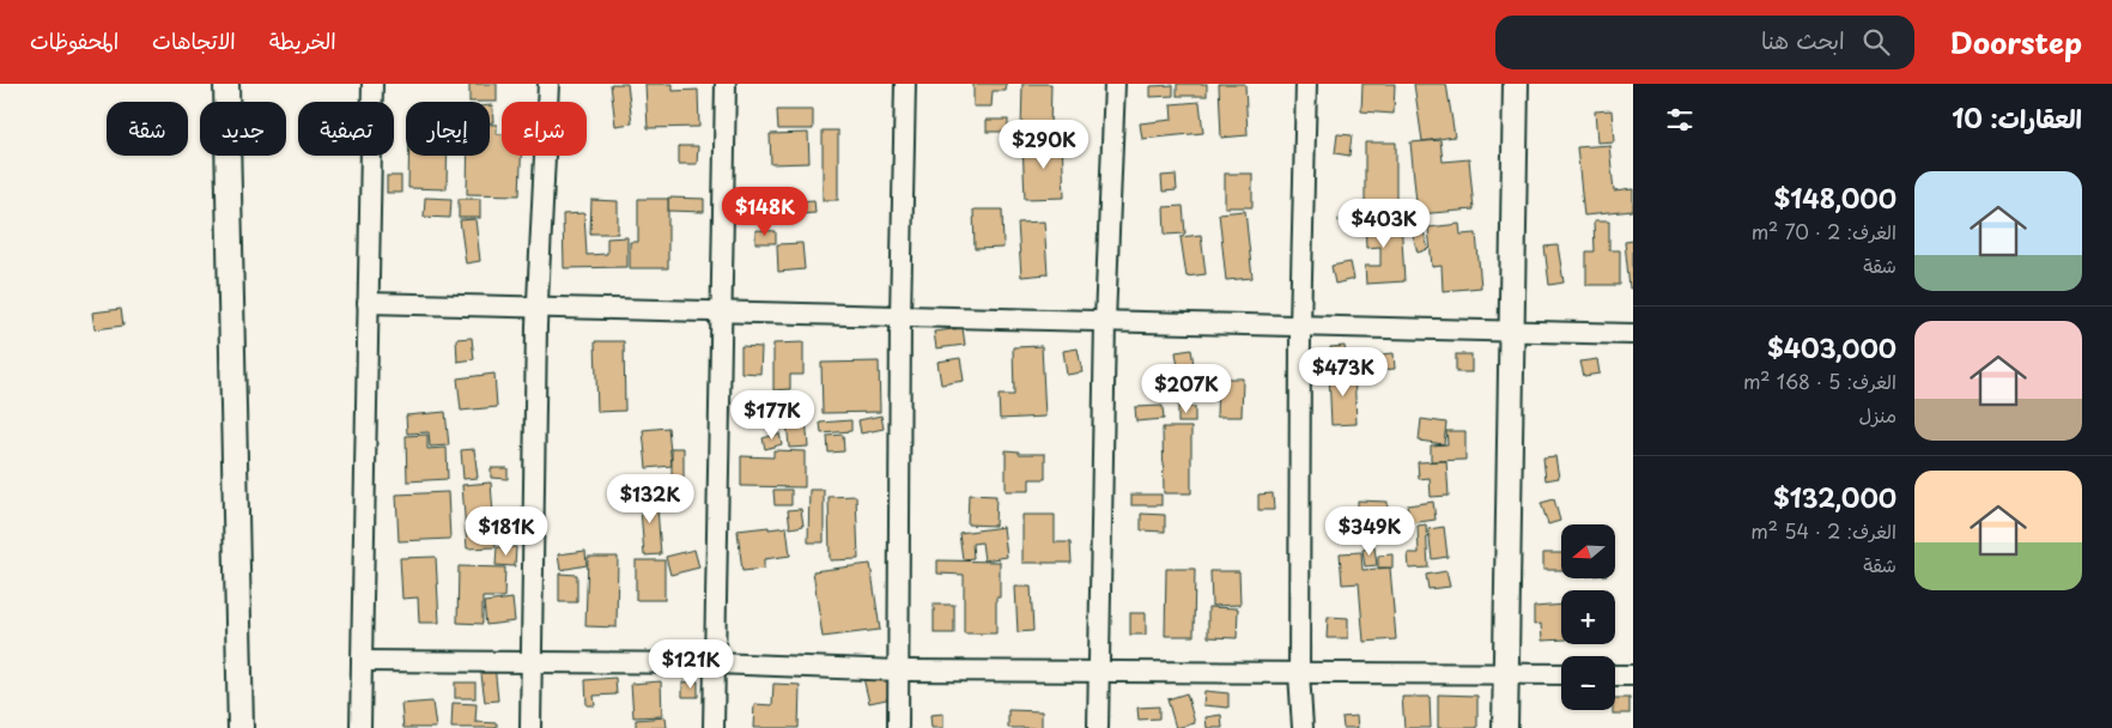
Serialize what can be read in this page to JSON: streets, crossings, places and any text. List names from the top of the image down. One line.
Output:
{"north":"left","page":{"header":"Doorstep","search":"ابحث هنا","nav":["الخريطة","الاتجاهات","المحفوظات"],"heading":"العقارات: 10","chip":["شراء","إيجار","تصفية","جديد","شقة"],"price":["$290K","$148K","$403K","$473K","$207K","$177K","$132K","$181K","$349K","$121K"],"list":[{"name":"$148,000","note":"الغرف: 2 · 70 m² · شقة"},{"name":"$403,000","note":"الغرف: 5 · 168 m² · منزل"},{"name":"$132,000","note":"الغرف: 2 · 54 m² · شقة"}],"map_buttons":["+","−"]}}
